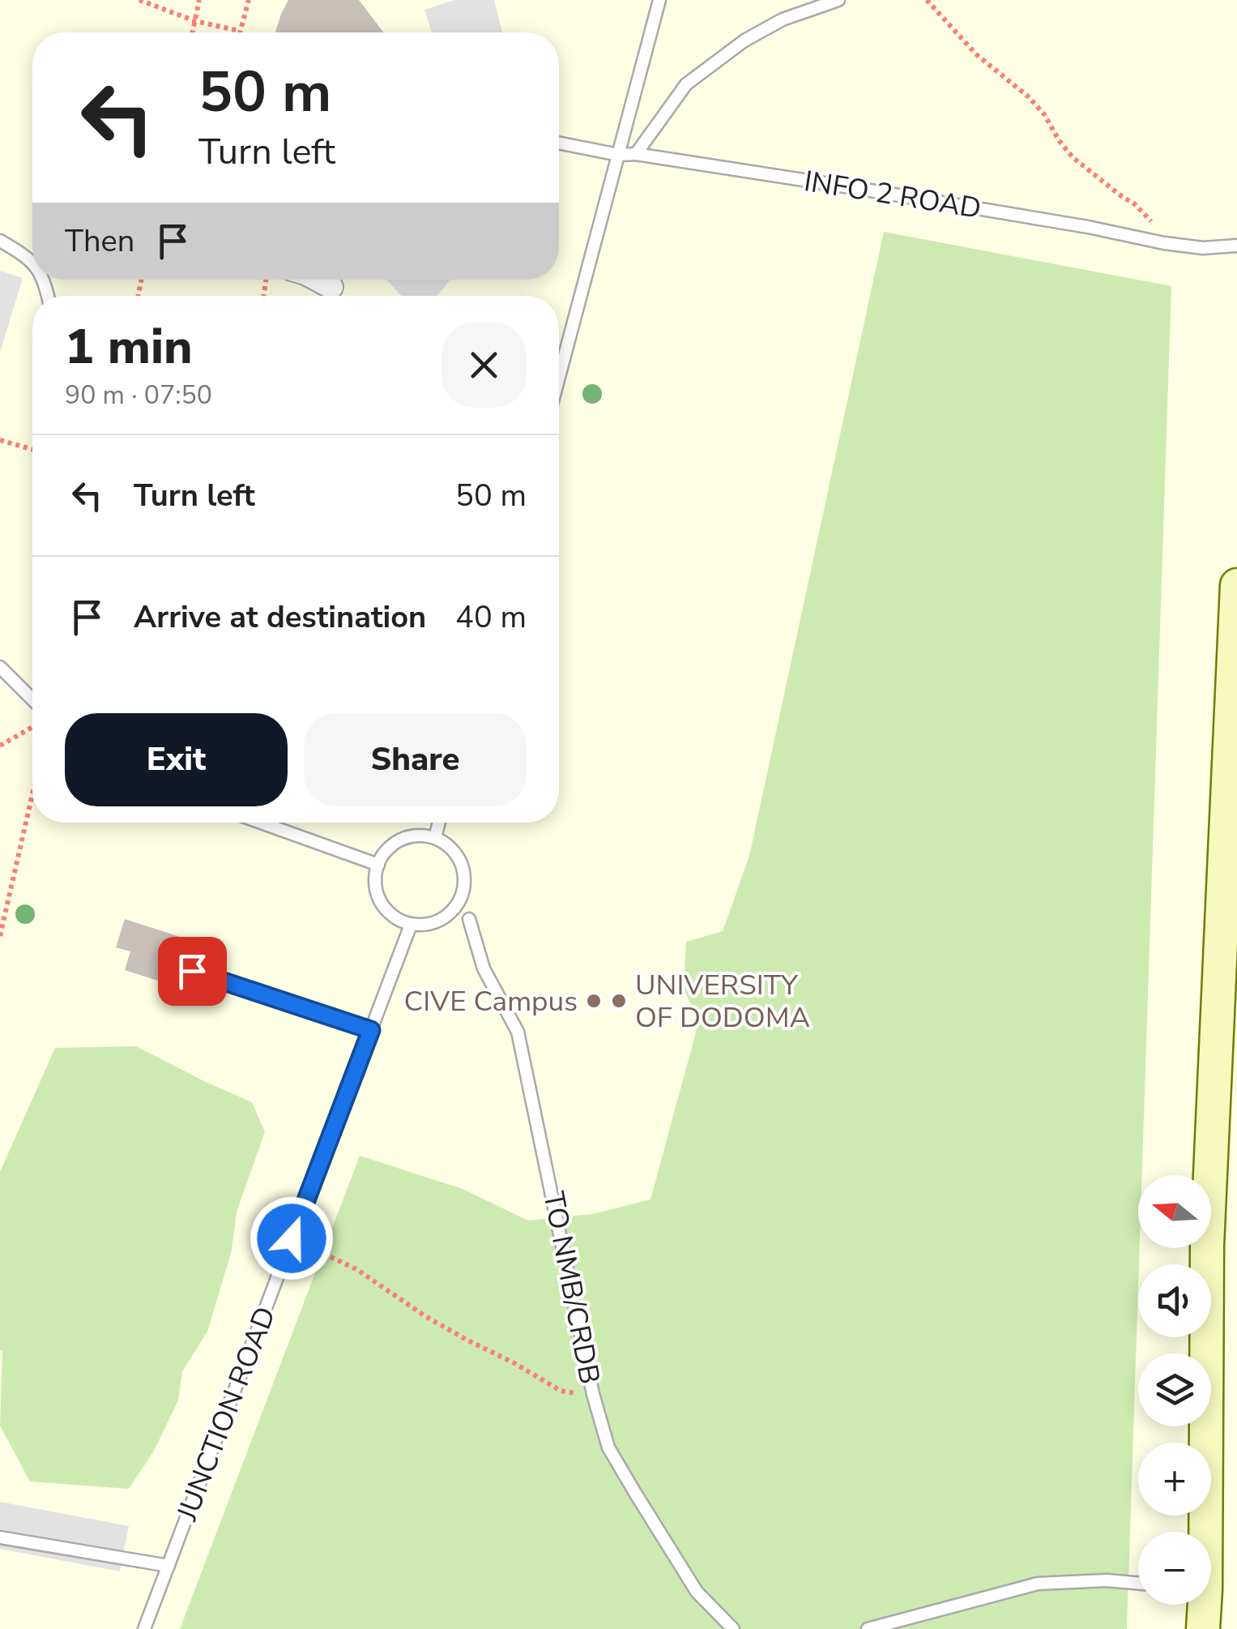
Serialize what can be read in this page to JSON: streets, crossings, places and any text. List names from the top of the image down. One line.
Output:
{"streets":{"lane":["INFO 2 ROAD","TO NMB/CRDB","JUNCTION ROAD"]},"places":["CIVE Campus","UNIVERSITY OF DODOMA"],"north":"left","page":{"turn":["50 m","Turn left"],"then":"Then","heading":["1 min","90 m · 07:50"],"list":[{"name":"Turn left","value":"50 m"},{"name":"Arrive at destination","value":"40 m"}],"buttons":["Exit","Share"],"map_buttons":["+","−"]}}
